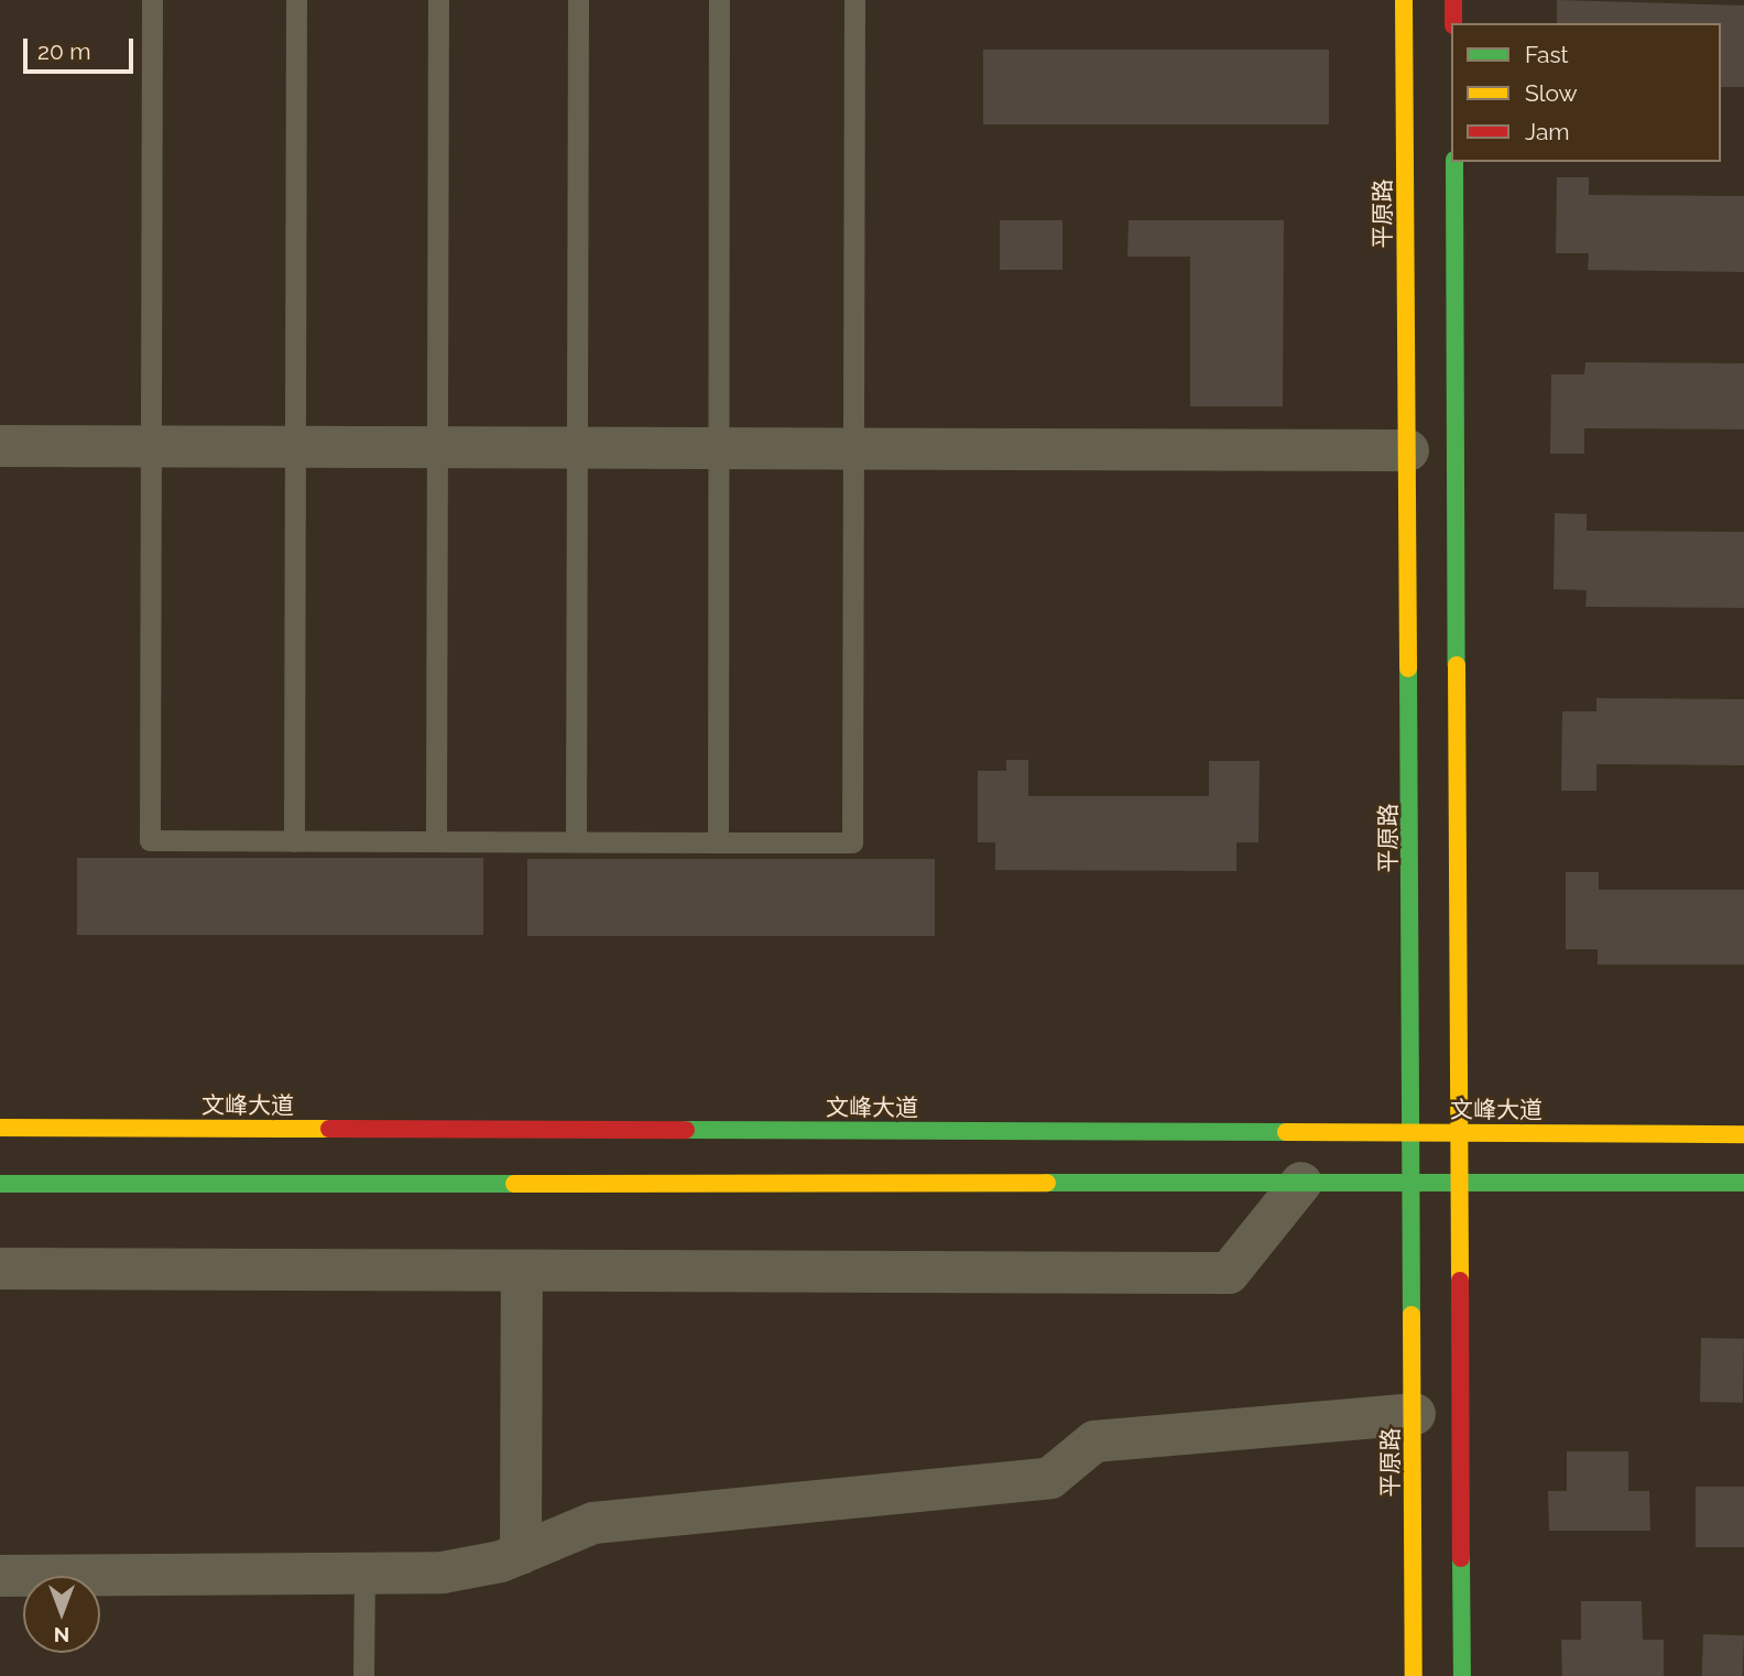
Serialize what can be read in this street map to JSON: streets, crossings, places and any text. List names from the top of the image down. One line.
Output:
{"streets":{"main road":["平原路","文峰大道"]},"crossings":[["平原路","文峰大道"]],"legend":["Fast","Slow","Jam"],"scale_bar":"20 m","north":"bottom"}
